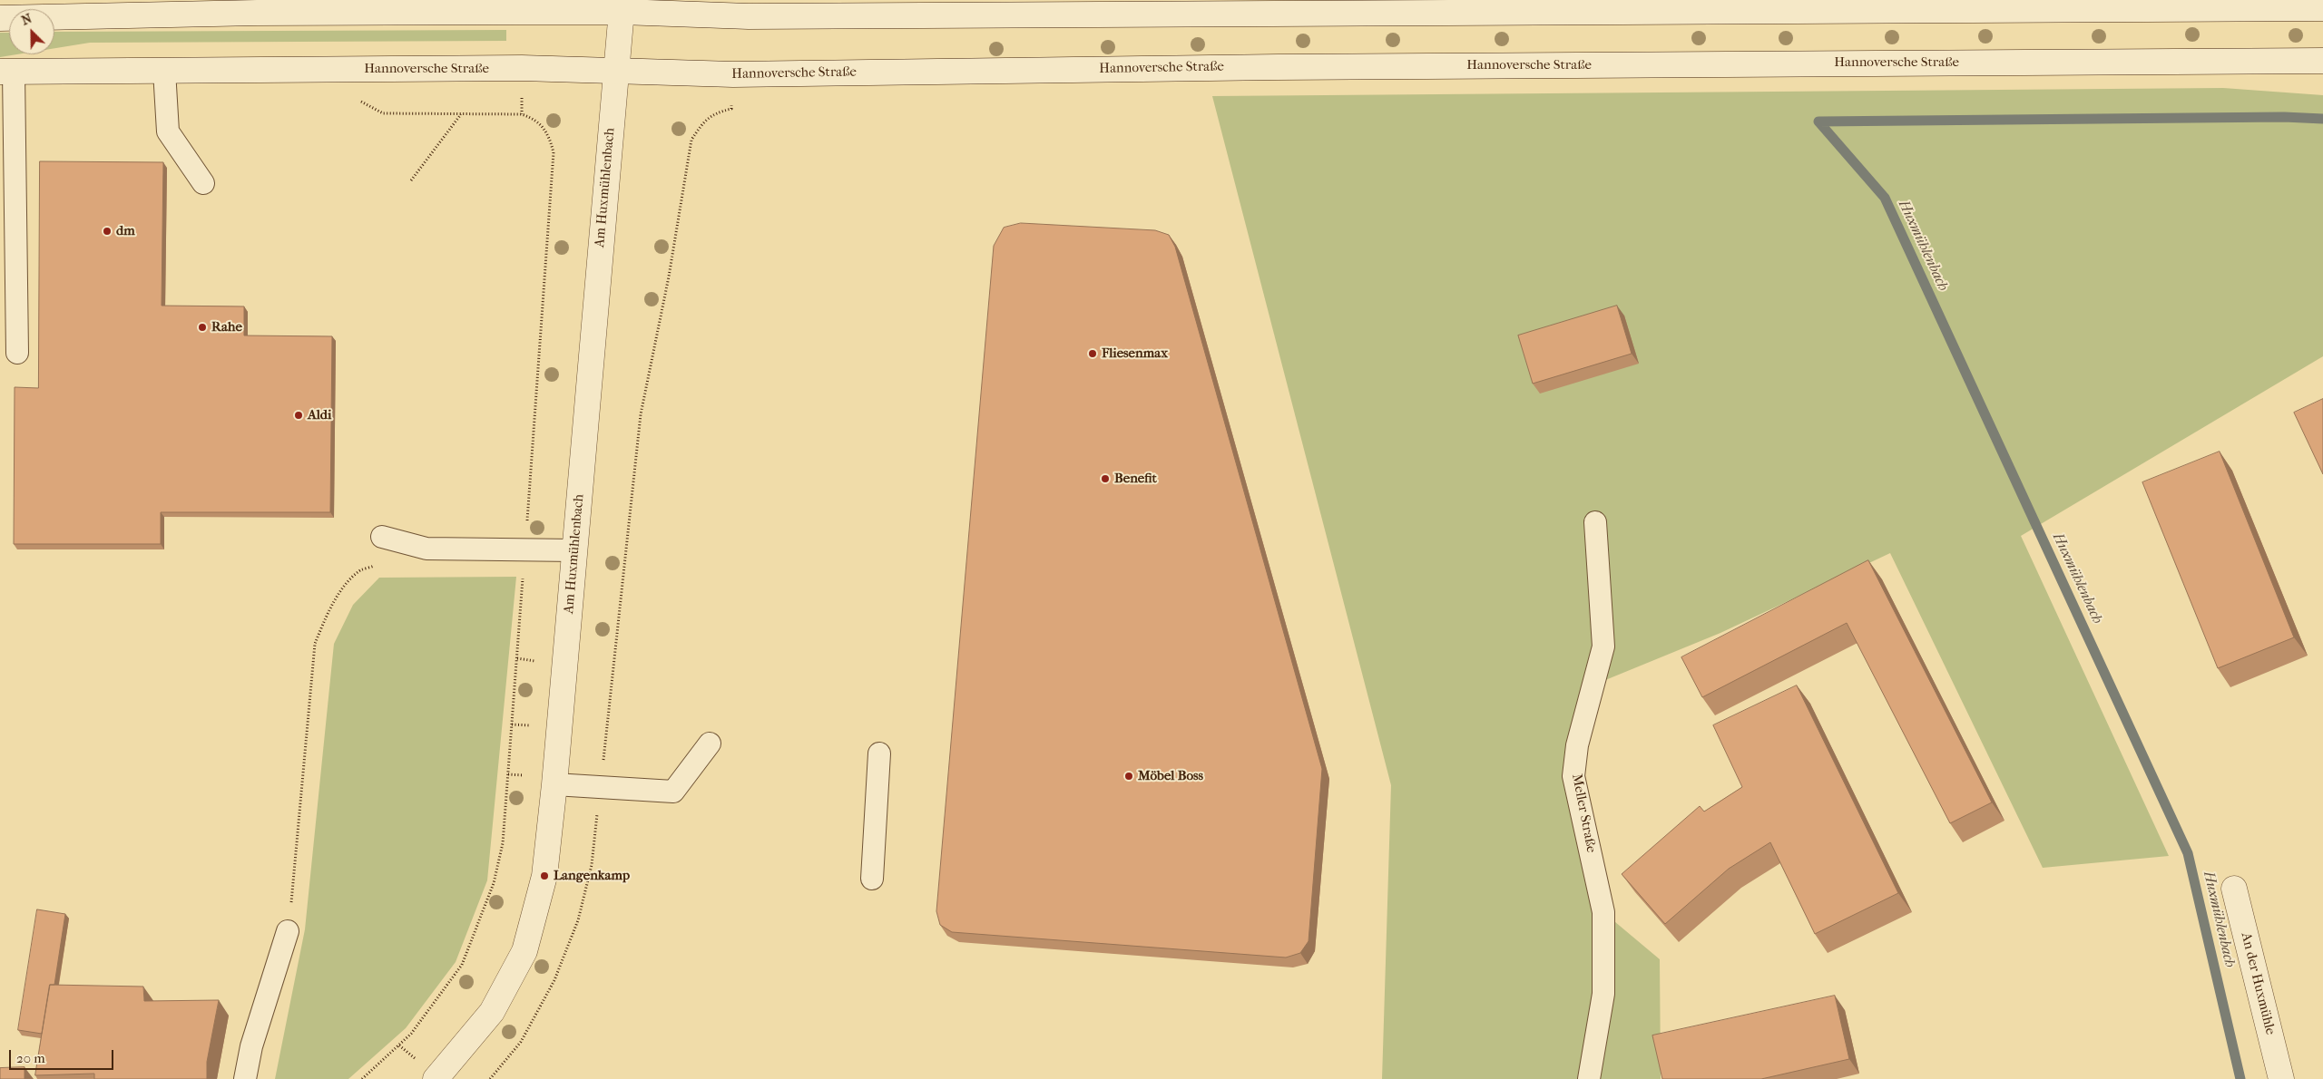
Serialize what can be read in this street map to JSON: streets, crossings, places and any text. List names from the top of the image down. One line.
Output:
{"streets":{"main road":["Hannoversche Straße","Am Huxmühlenbach","An der Huxmühle"],"lane":["Meller Straße"]},"crossings":[["Hannoversche Straße","Am Huxmühlenbach"]],"water":["Huxmühlenbach"],"places":["dm","Rahe","Fliesenmax","Aldi","Benefit","Möbel Boss","Langenkamp"],"scale_bar":"20 m","north":"top left"}
